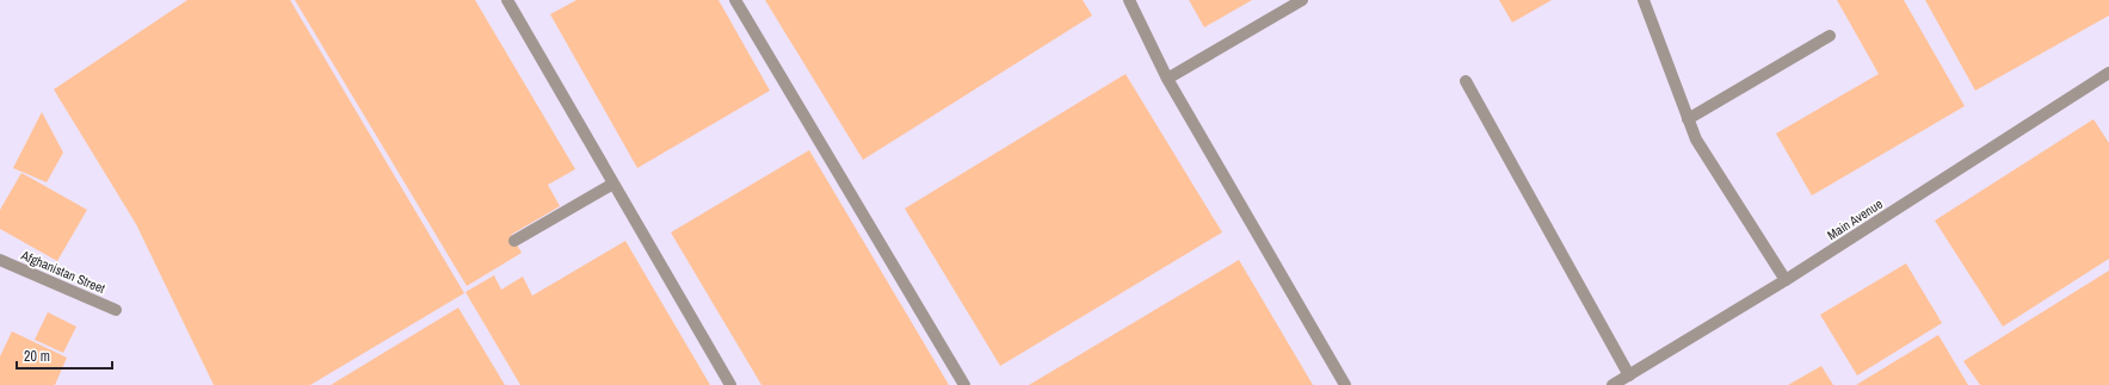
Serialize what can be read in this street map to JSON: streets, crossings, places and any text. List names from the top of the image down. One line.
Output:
{"streets":{"street":["Main Avenue","Afghanistan Street"]},"scale_bar":"20 m"}
